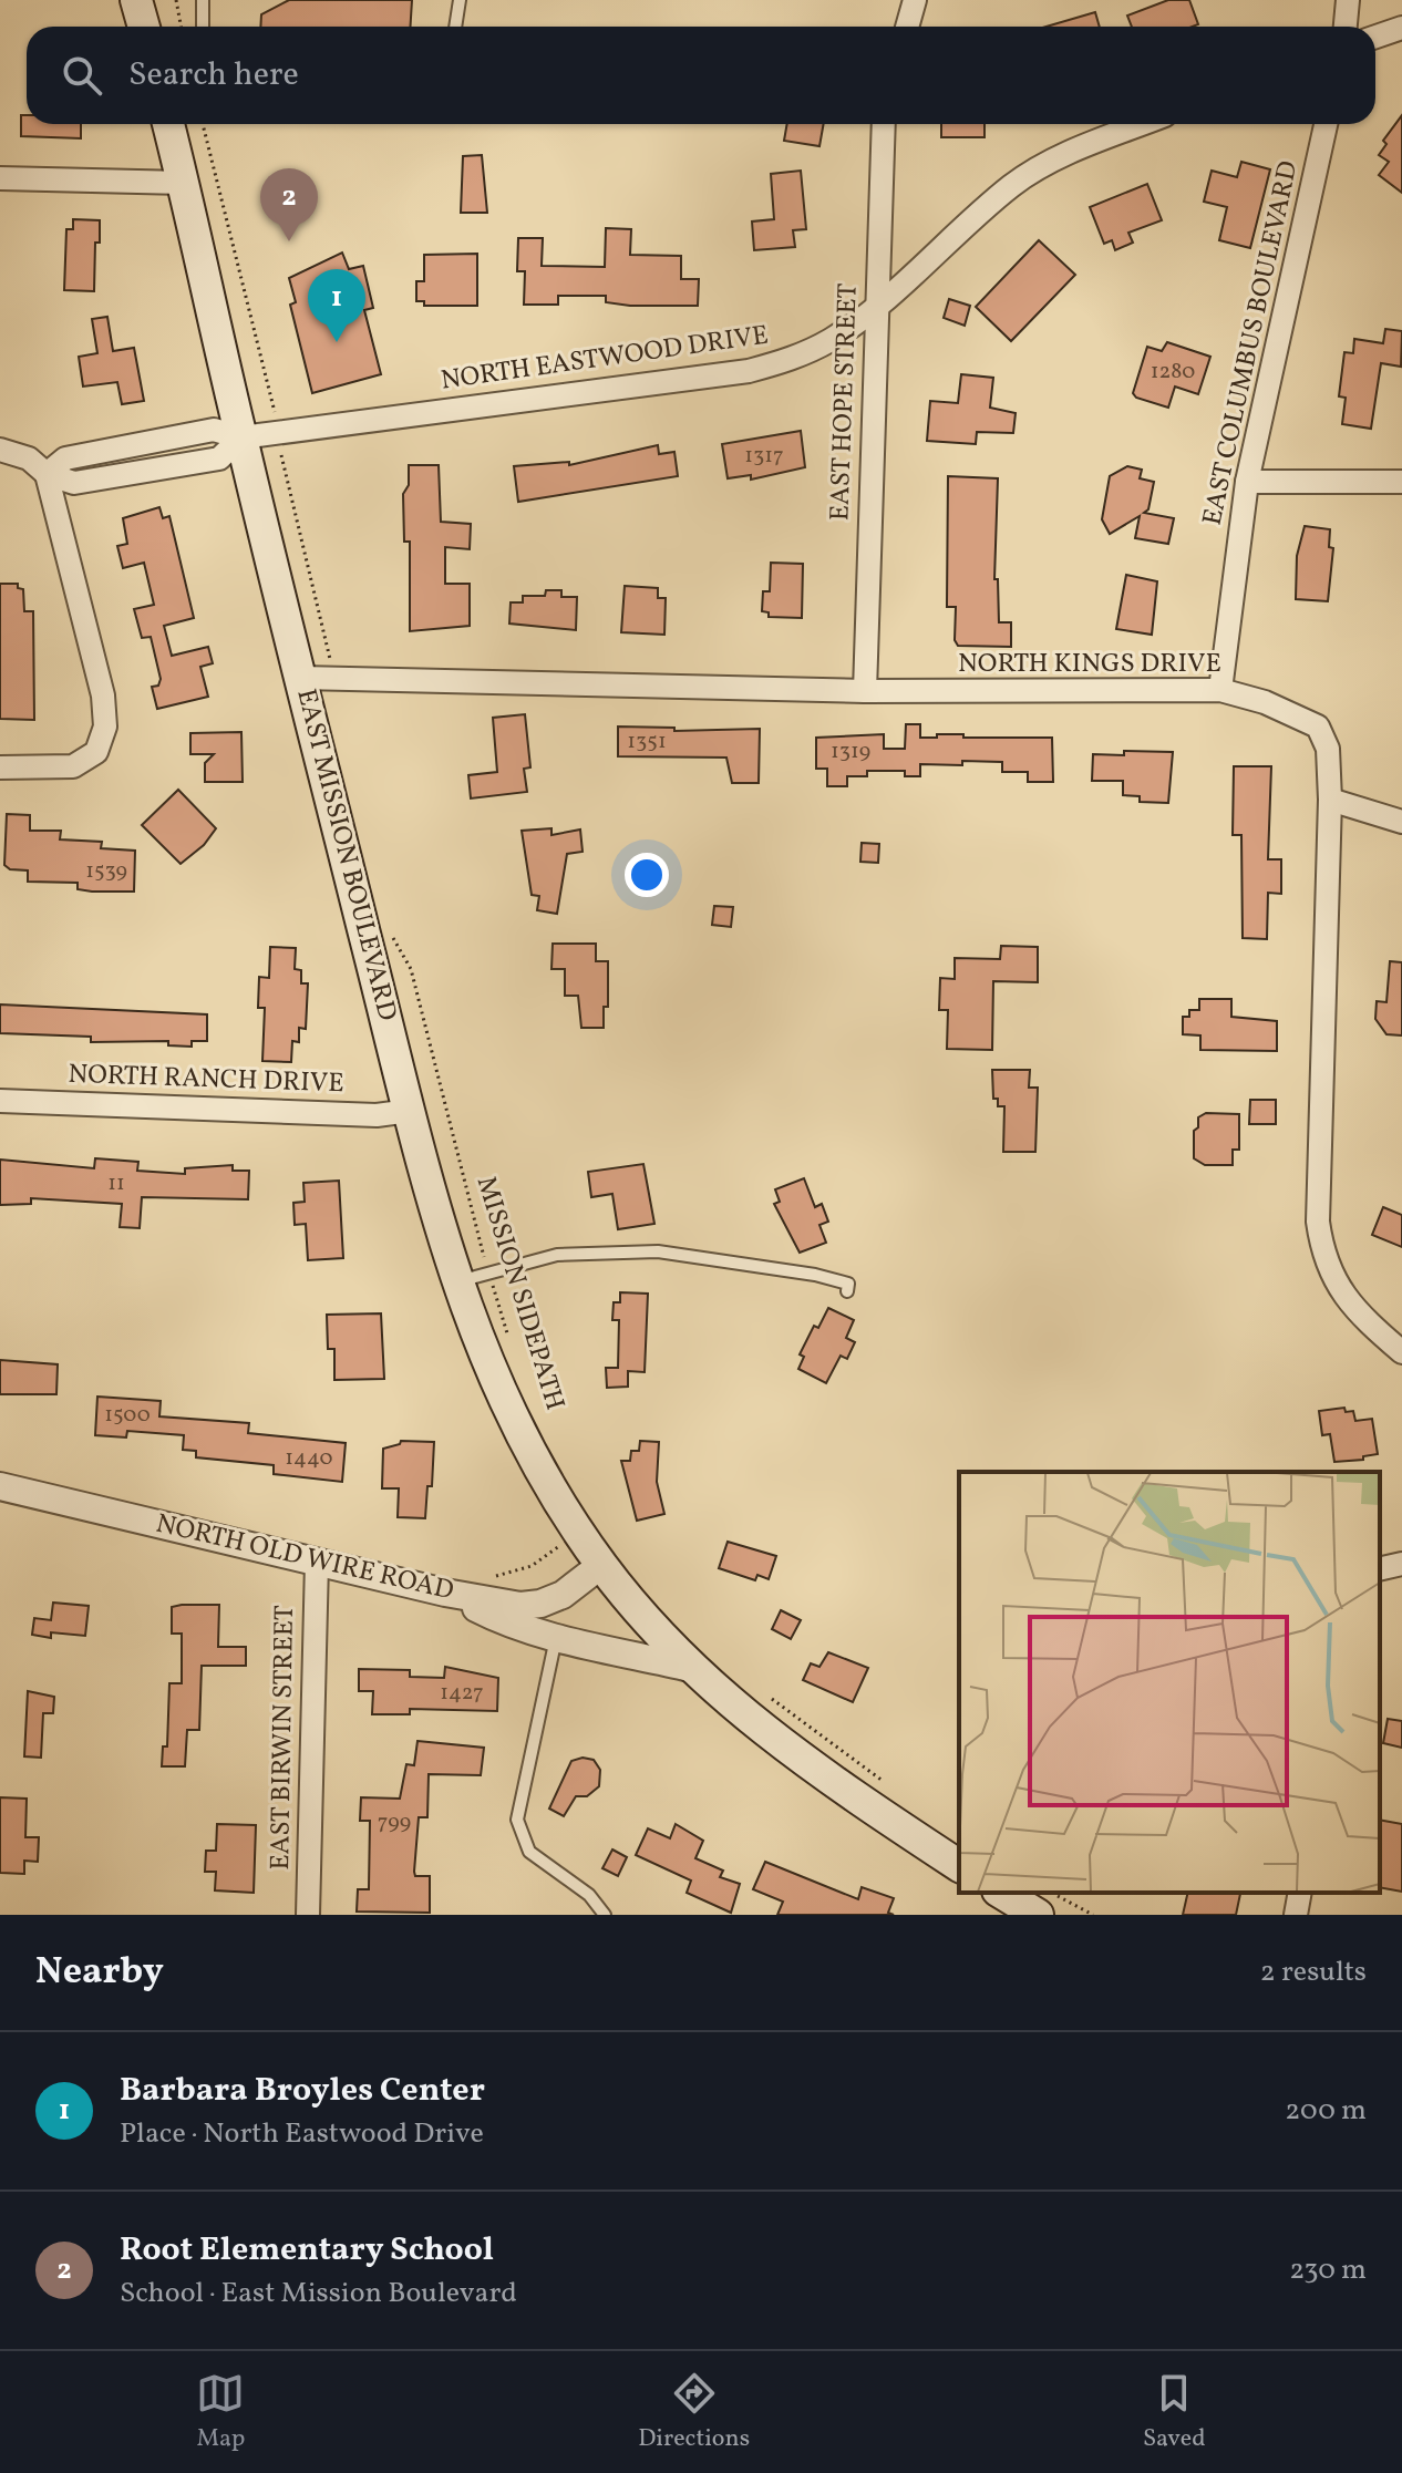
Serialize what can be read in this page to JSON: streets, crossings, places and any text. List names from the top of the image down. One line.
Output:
{"streets":{"main road":["EAST MISSION BOULEVARD"],"street":["EAST COLUMBUS BOULEVARD","NORTH EASTWOOD DRIVE","EAST HOPE STREET","NORTH KINGS DRIVE","NORTH RANCH DRIVE","NORTH OLD WIRE ROAD","EAST BIRWIN STREET"],"path":["MISSION SIDEPATH"]},"crossings":[["EAST COLUMBUS BOULEVARD","NORTH KINGS DRIVE"],["NORTH EASTWOOD DRIVE","EAST HOPE STREET"],["NORTH EASTWOOD DRIVE","EAST MISSION BOULEVARD"],["EAST HOPE STREET","NORTH KINGS DRIVE"],["NORTH KINGS DRIVE","EAST MISSION BOULEVARD"],["EAST MISSION BOULEVARD","NORTH RANCH DRIVE"],["EAST MISSION BOULEVARD","NORTH OLD WIRE ROAD"],["NORTH OLD WIRE ROAD","EAST BIRWIN STREET"]],"house_numbers":["1280","1317","1351","1319","1539","11","1500","1440","1427","799"],"page":{"search":"Search here","pins":["2","1"],"heading":["Nearby","2 results"],"list":[{"mark":"1","name":"Barbara Broyles Center","note":"Place · North Eastwood Drive","value":"200 m"},{"mark":"2","name":"Root Elementary School","note":"School · East Mission Boulevard","value":"230 m"}],"nav":["Map","Directions","Saved"]}}
